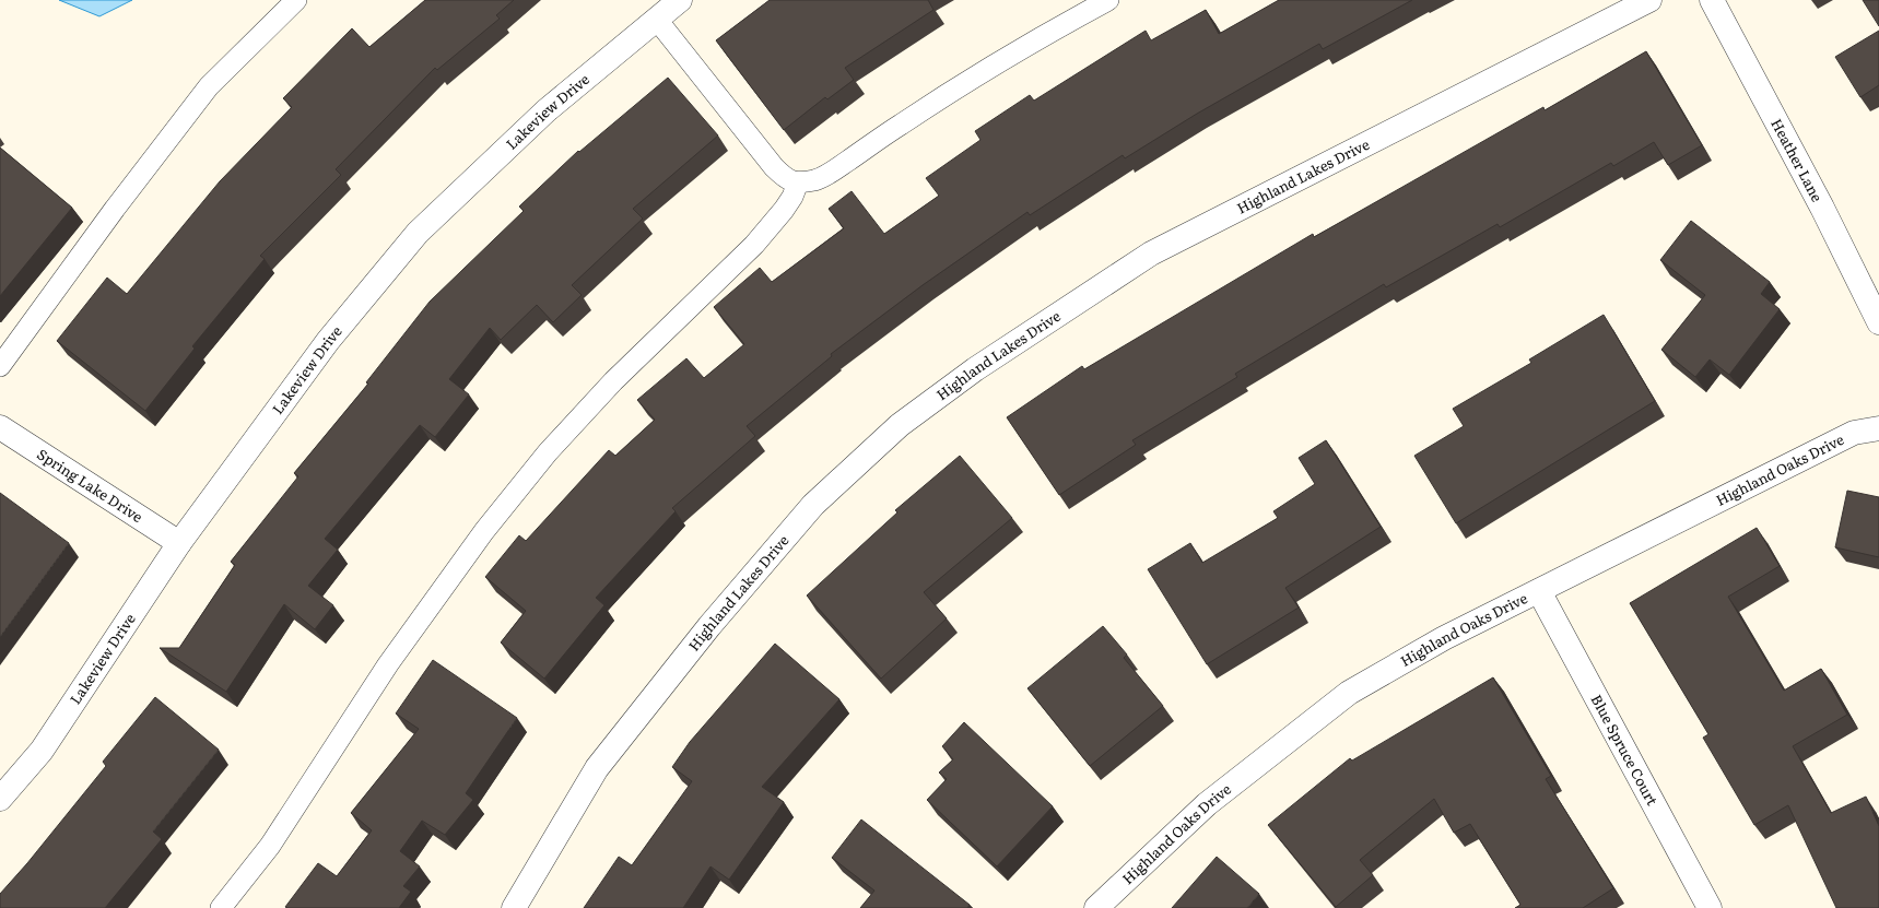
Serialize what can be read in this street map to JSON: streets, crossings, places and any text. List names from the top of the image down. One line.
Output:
{"streets":{"street":["Lakeview Drive","Heather Lane","Highland Lakes Drive","Highland Oaks Drive","Spring Lake Drive","Blue Spruce Court"]},"crossings":[["Lakeview Drive","Spring Lake Drive"],["Highland Oaks Drive","Blue Spruce Court"]]}
